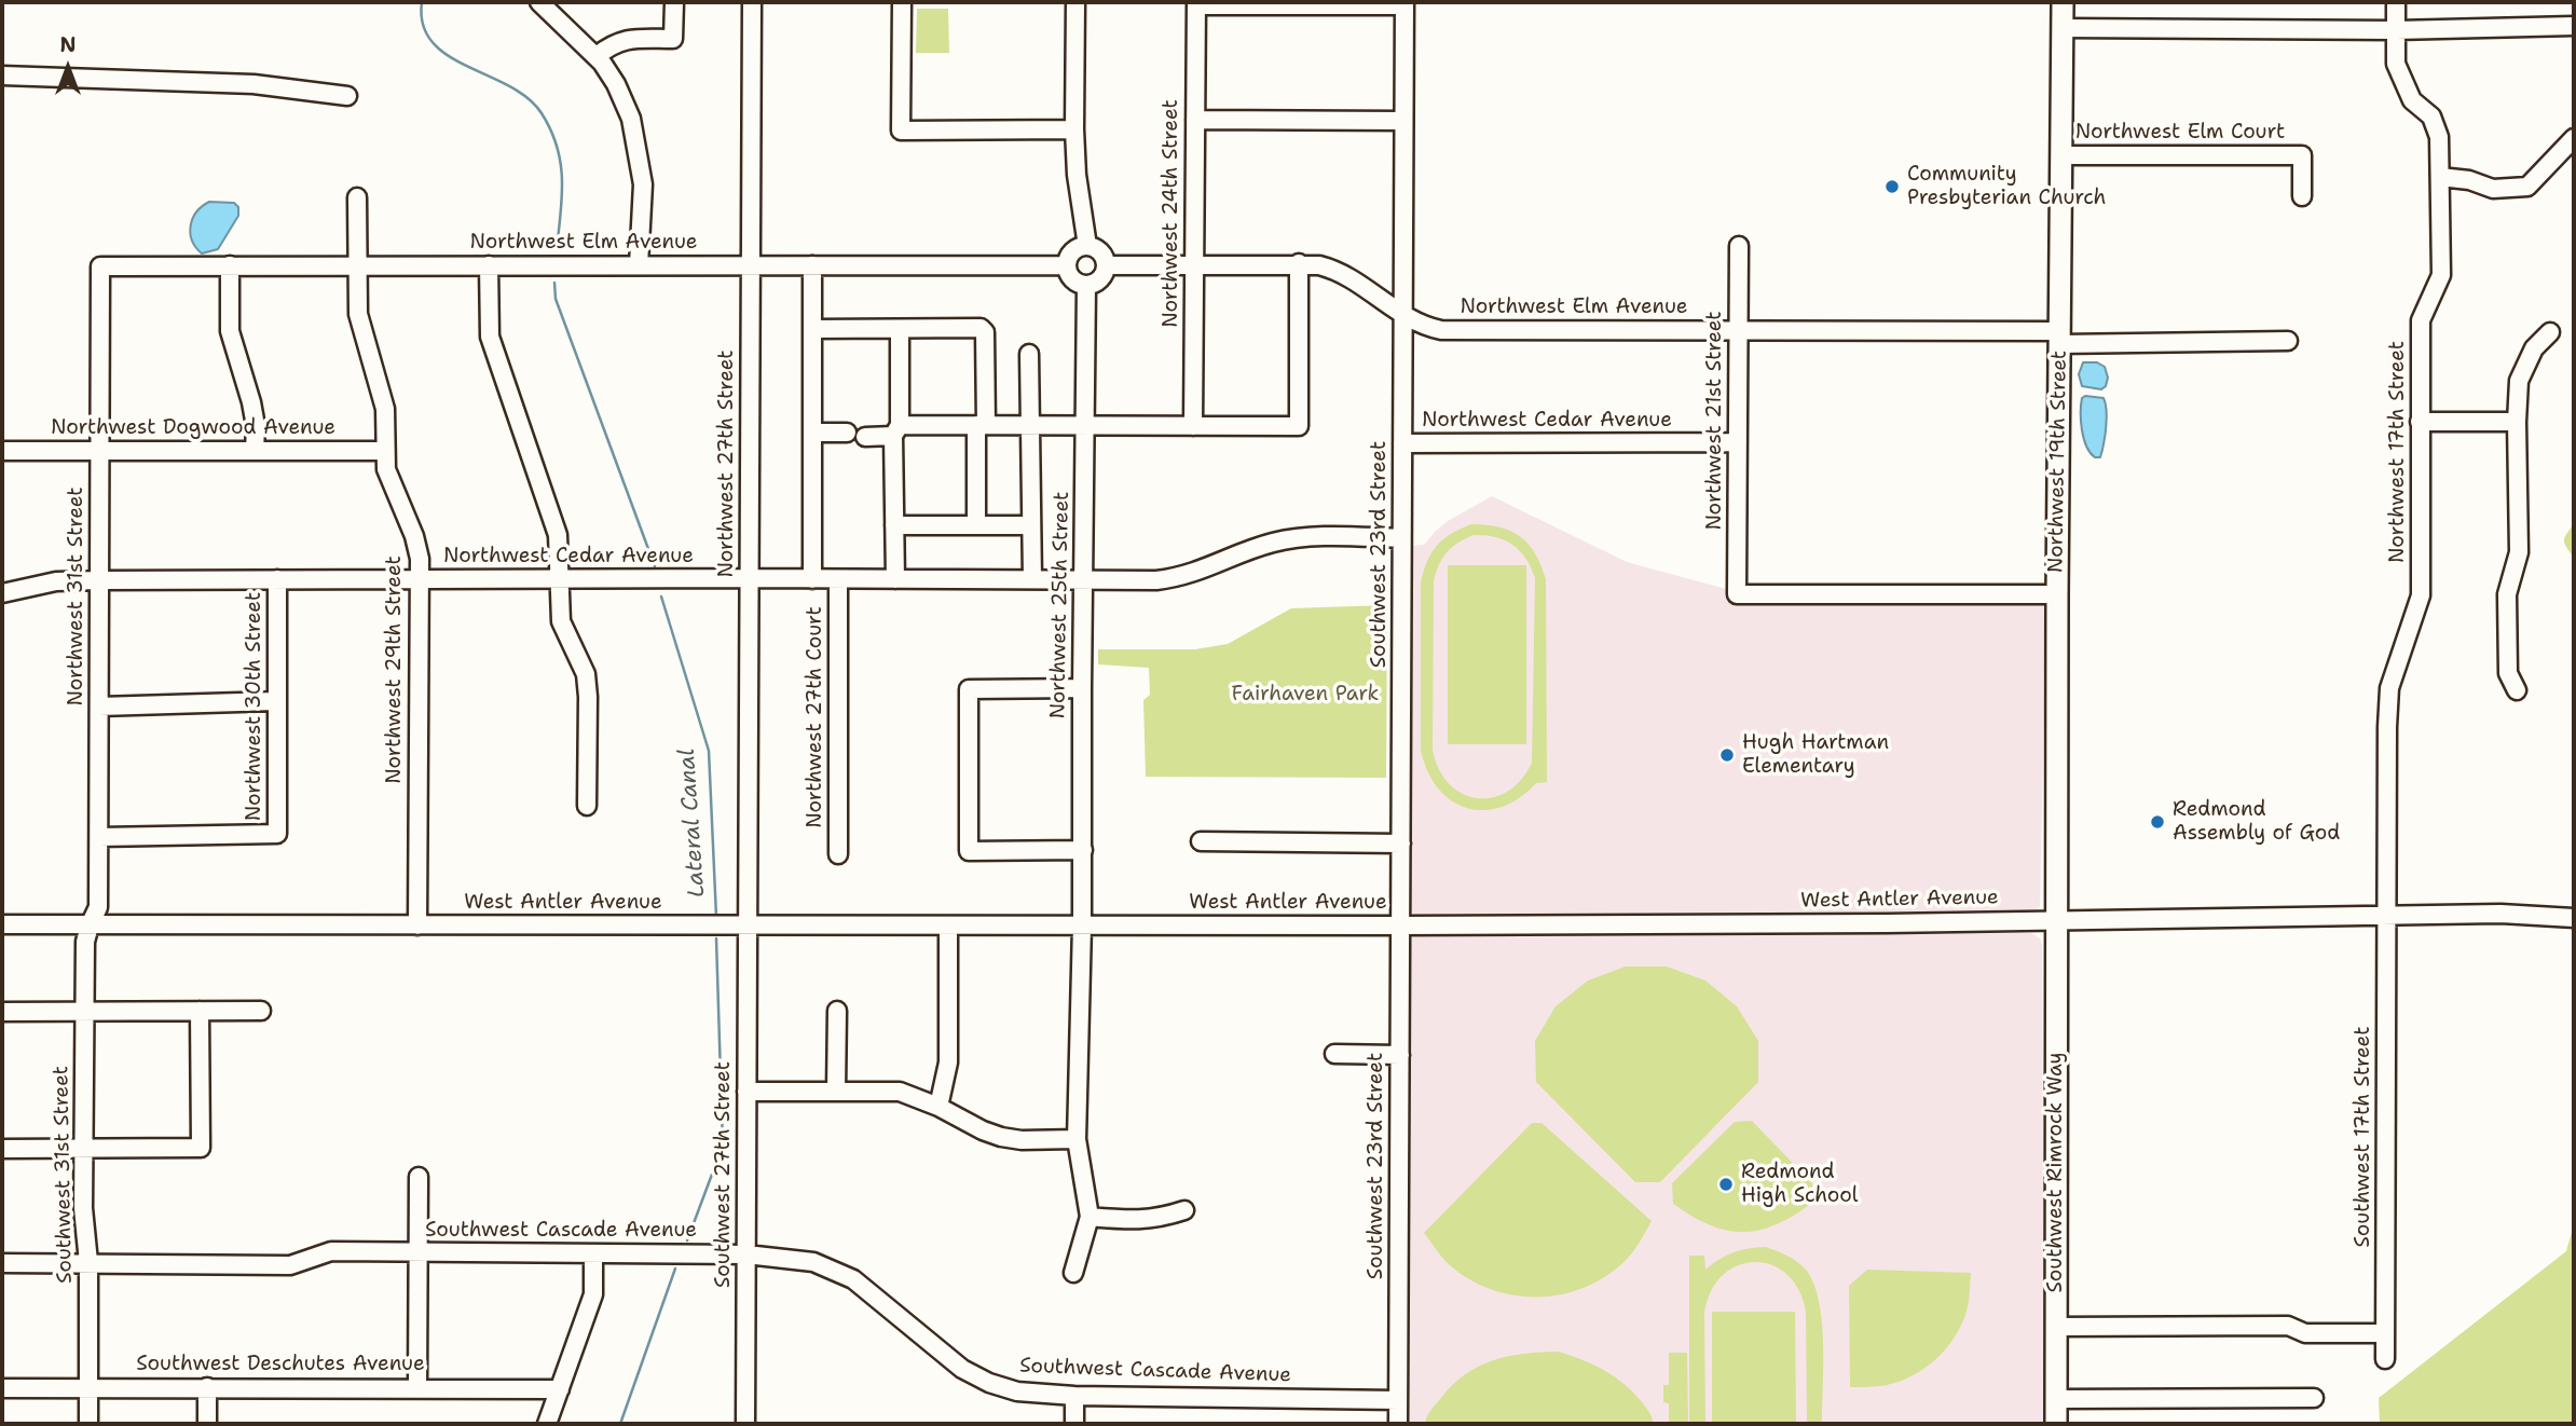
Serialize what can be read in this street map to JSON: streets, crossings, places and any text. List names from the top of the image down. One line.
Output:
{"streets":{"main road":["Northwest 19th Street","Southwest Rimrock Way"],"street":["Northwest Elm Court","Northwest 24th Street","Northwest Elm Avenue","Northwest Cedar Avenue","Northwest 21st Street","Northwest Dogwood Avenue","Northwest 17th Street","Northwest 27th Street","Southwest 23rd Street","Northwest 31st Street","Northwest 25th Street","Northwest 29th Street","Northwest 30th Street","Northwest 27th Court","West Antler Avenue","Southwest 17th Street","Southwest 31st Street","Southwest 27th Street","Southwest Cascade Avenue","Southwest Deschutes Avenue"]},"crossings":[["Northwest Elm Court","Northwest 19th Street"],["Northwest 24th Street","Northwest Elm Avenue"],["Northwest Elm Avenue","Northwest 21st Street"],["Northwest Elm Avenue","Northwest 19th Street"],["Northwest Elm Avenue","Northwest 27th Street"],["Northwest Elm Avenue","Southwest 23rd Street"],["Northwest Elm Avenue","Northwest 31st Street"],["Northwest Elm Avenue","Northwest 25th Street"],["Northwest Elm Avenue","Northwest 29th Street"],["Northwest Cedar Avenue","Northwest 21st Street"],["Northwest Cedar Avenue","Northwest 27th Street"],["Northwest Cedar Avenue","Southwest 23rd Street"],["Northwest Cedar Avenue","Northwest 31st Street"],["Northwest Cedar Avenue","Northwest 25th Street"],["Northwest Cedar Avenue","Northwest 29th Street"],["Northwest Cedar Avenue","Northwest 30th Street"],["Northwest Cedar Avenue","Northwest 27th Court"],["Northwest 21st Street","Northwest 19th Street"],["Northwest Dogwood Avenue","Northwest 31st Street"],["Northwest Dogwood Avenue","Northwest 29th Street"],["Northwest 17th Street","West Antler Avenue"],["Northwest 17th Street","Southwest 17th Street"],["Northwest 19th Street","West Antler Avenue"],["Northwest 19th Street","Southwest Rimrock Way"],["Northwest 27th Street","West Antler Avenue"],["Northwest 27th Street","Southwest 27th Street"],["Southwest 23rd Street","West Antler Avenue"],["Southwest 23rd Street","Southwest Cascade Avenue"],["Northwest 31st Street","Northwest 30th Street"],["Northwest 31st Street","West Antler Avenue"],["Northwest 31st Street","Southwest 31st Street"],["Northwest 25th Street","West Antler Avenue"],["Northwest 29th Street","West Antler Avenue"],["West Antler Avenue","Southwest 17th Street"],["West Antler Avenue","Southwest Rimrock Way"],["West Antler Avenue","Southwest 31st Street"],["West Antler Avenue","Southwest 27th Street"],["Southwest 31st Street","Southwest Cascade Avenue"],["Southwest 31st Street","Southwest Deschutes Avenue"],["Southwest 27th Street","Southwest Cascade Avenue"]],"water":["Lateral Canal"],"parks":["Fairhaven Park"],"places":["Community Presbyterian Church","Hugh Hartman Elementary","Redmond Assembly of God","Redmond High School"],"north":"top"}
